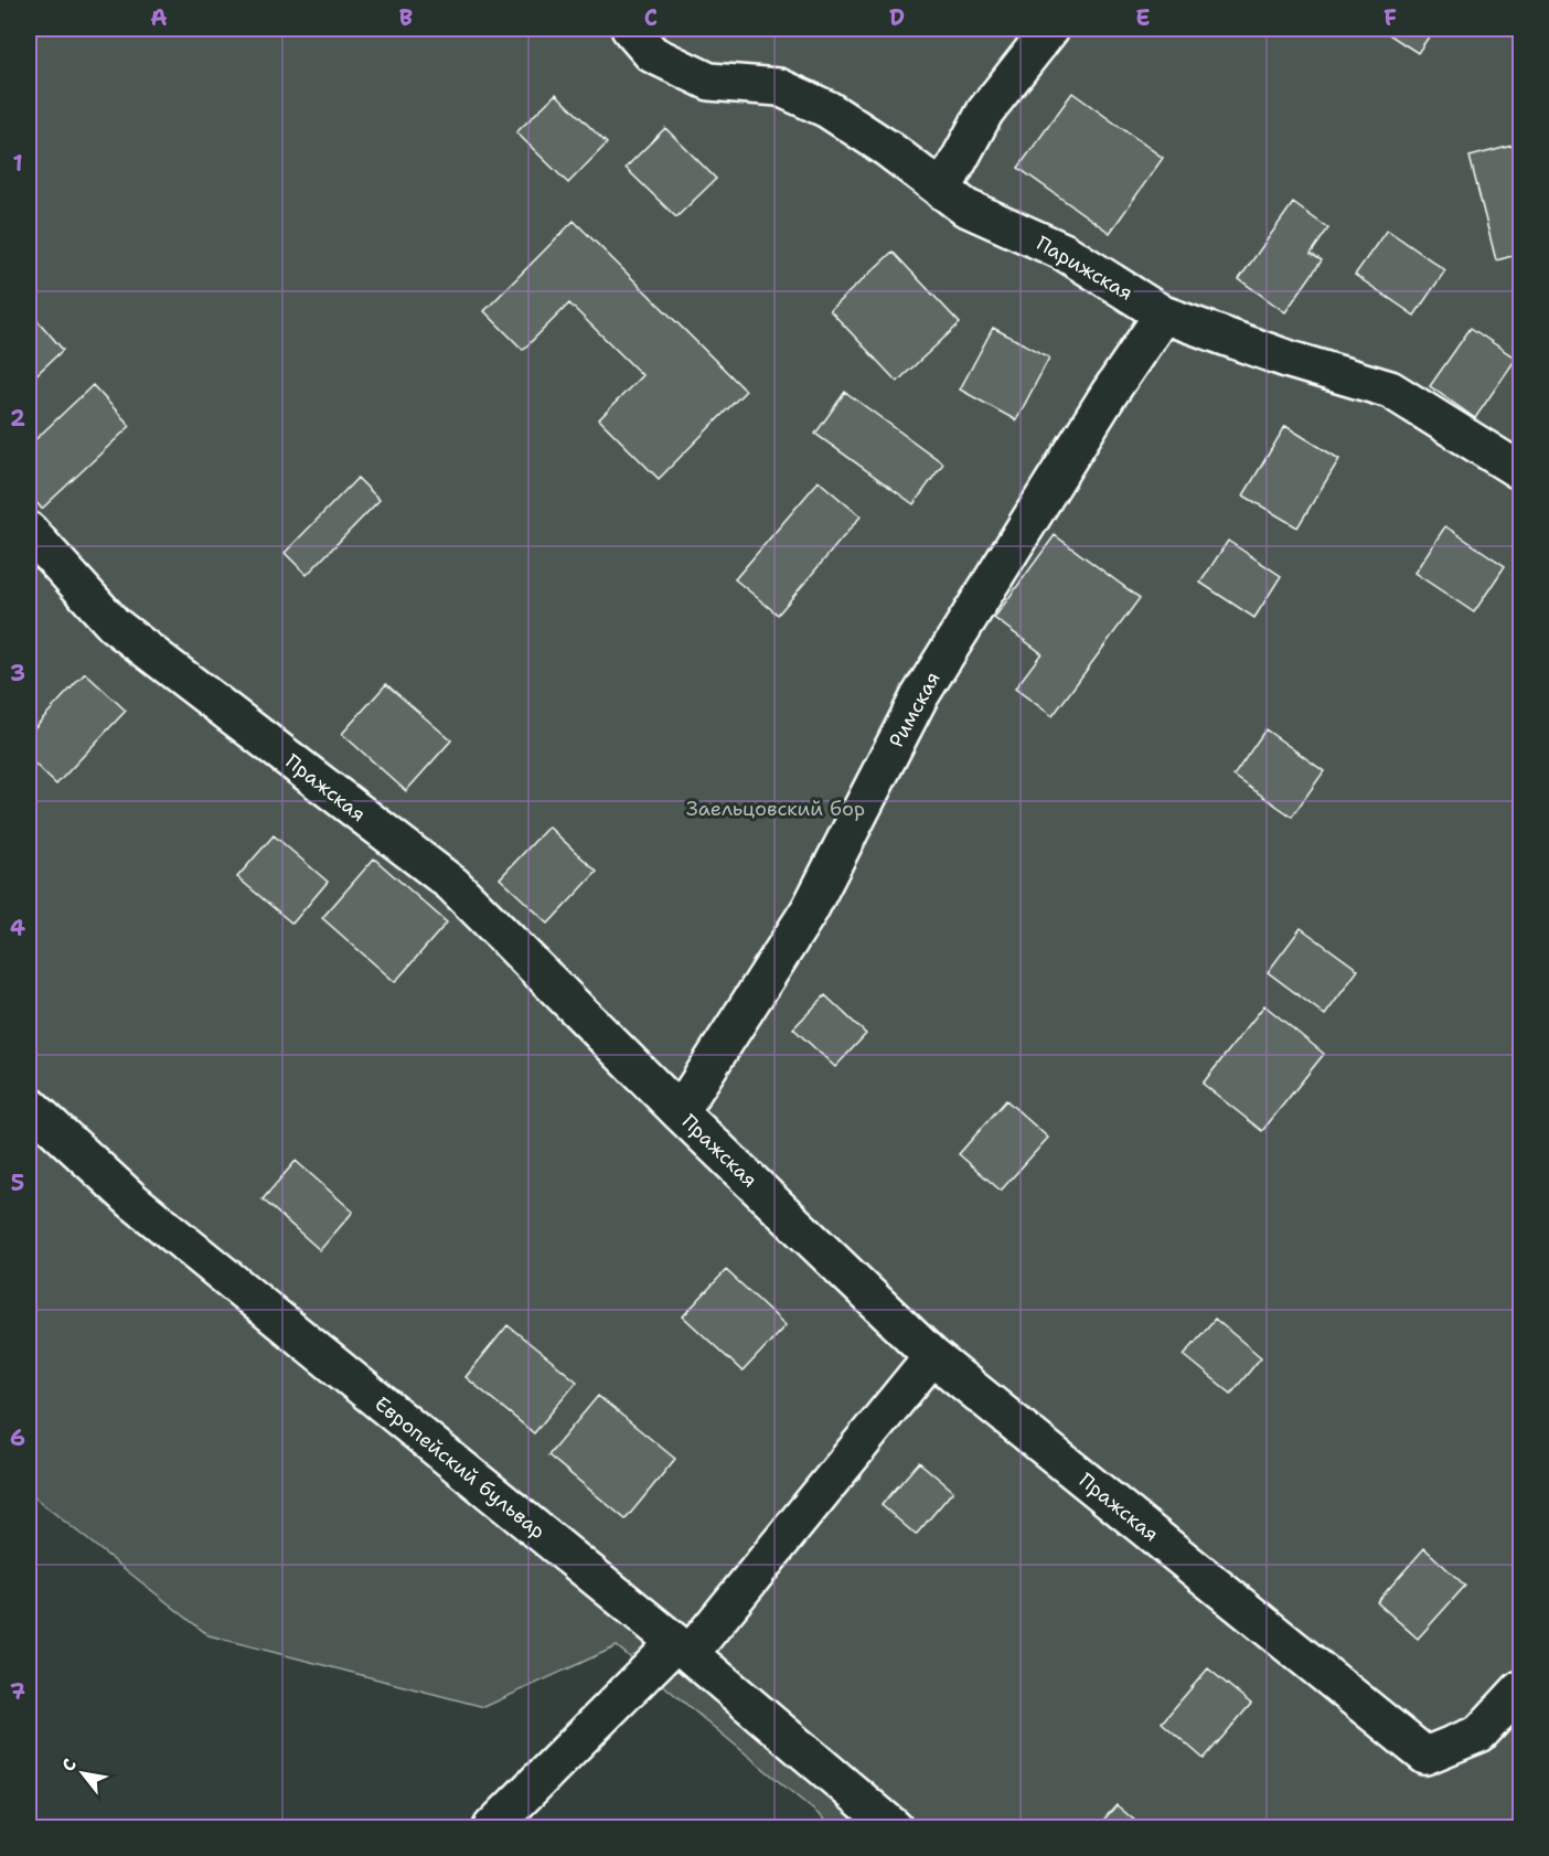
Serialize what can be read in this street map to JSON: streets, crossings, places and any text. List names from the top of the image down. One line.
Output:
{"streets":{"street":["Парижская","Римская","Пражская","Европейский бульвар"]},"crossings":[["Парижская","Римская"],["Римская","Пражская"]],"parks":["Заельцовский бор"],"north":"top left","grid":{"columns":["A","B","C","D","E","F"],"rows":["1","2","3","4","5","6","7"]}}
